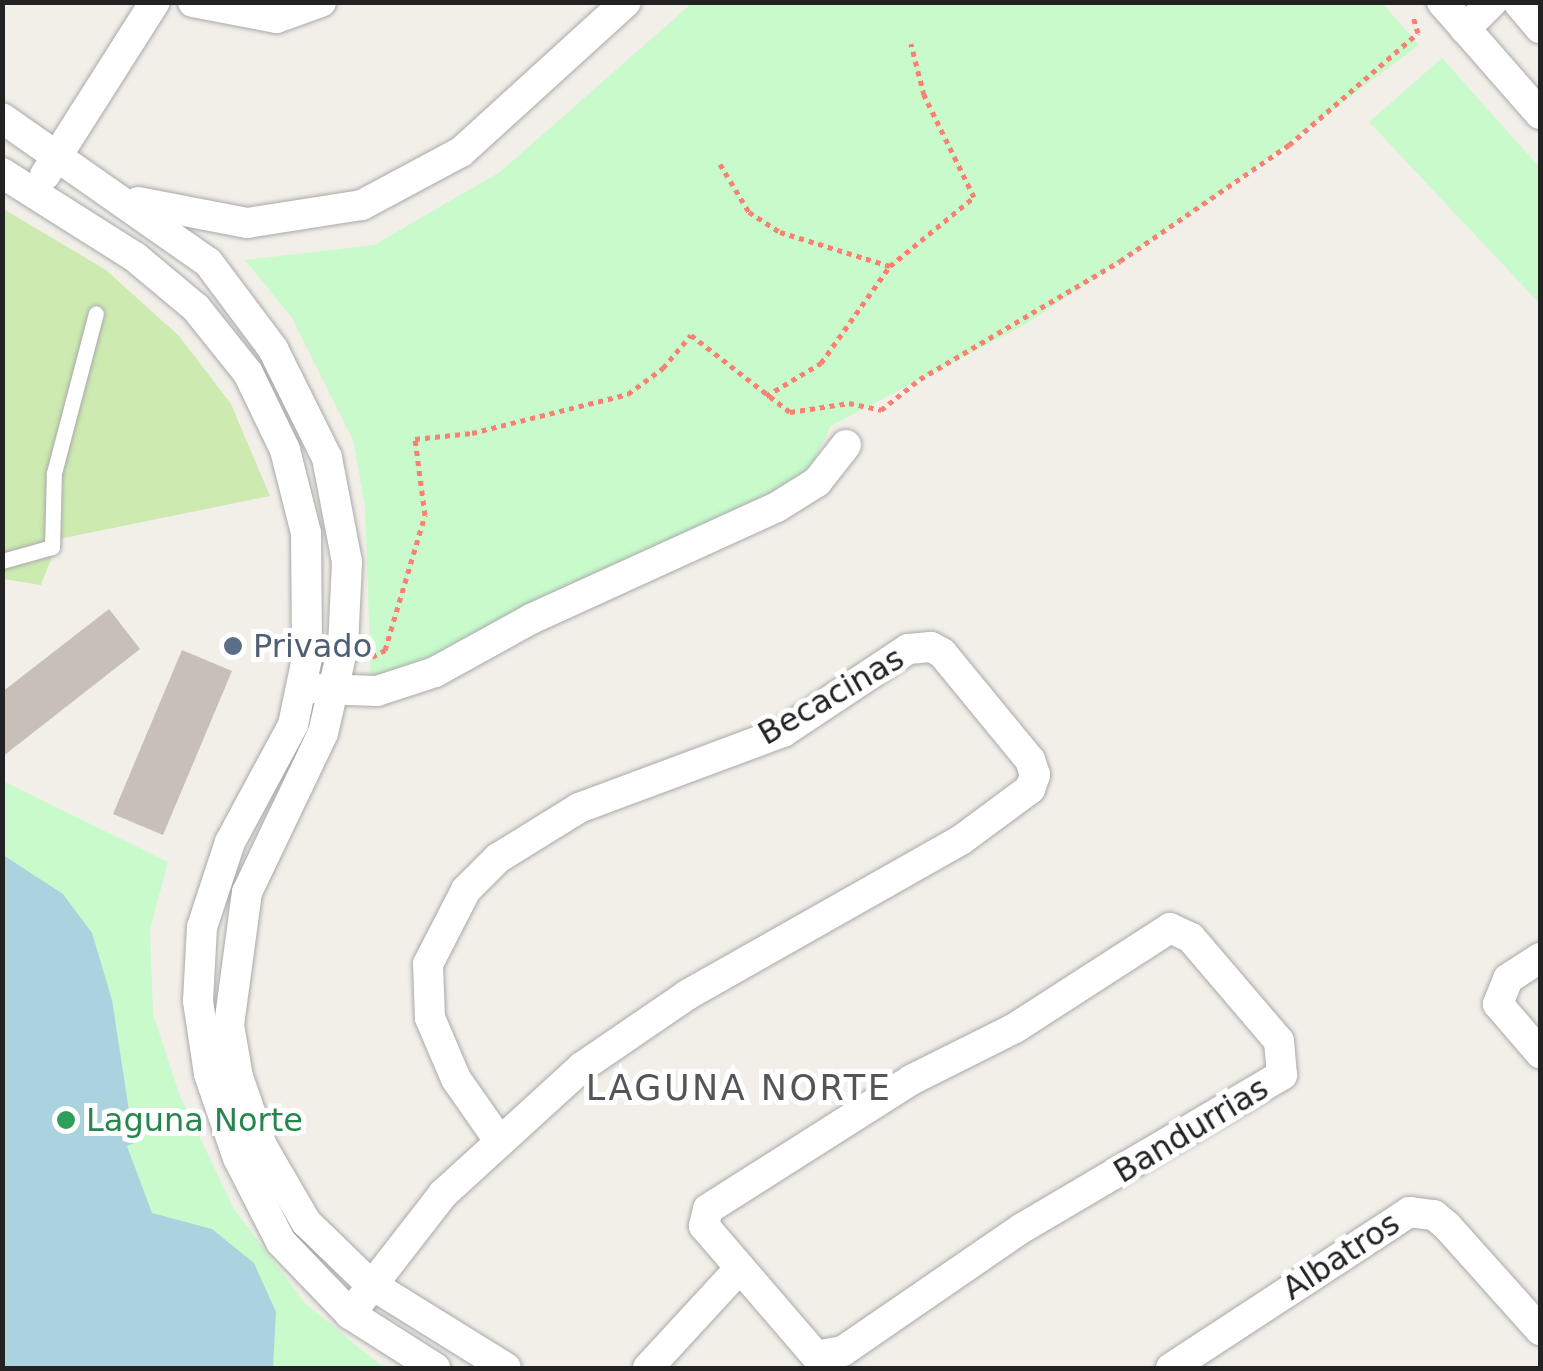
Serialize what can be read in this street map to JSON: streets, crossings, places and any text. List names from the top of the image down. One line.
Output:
{"streets":{"street":["Becacinas","Bandurrias","Albatros"]},"districts":["LAGUNA NORTE"],"places":["Privado","Laguna Norte"]}
